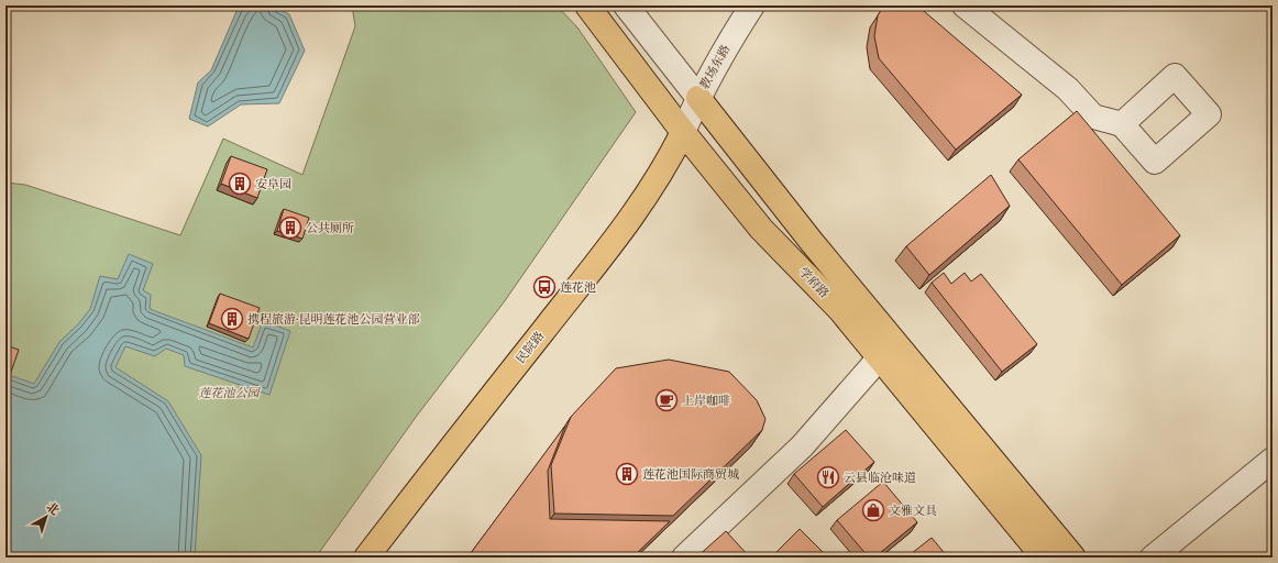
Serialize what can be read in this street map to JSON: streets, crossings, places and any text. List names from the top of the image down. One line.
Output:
{"streets":{"main road":["学府路","民院路"],"street":["教场东路"]},"crossings":[["教场东路","学府路"],["教场东路","民院路"],["学府路","民院路"]],"parks":["莲花池公园"],"places":{"building":["安阜园","公共厕所","携程旅游·昆明莲花池公园营业部","莲花池国际商贸城"],"bus stop":["莲花池"],"cafe":["上岸咖啡"],"restaurant":["云县临沧味道"],"shop":["文雅文具"]},"north":"top right"}
